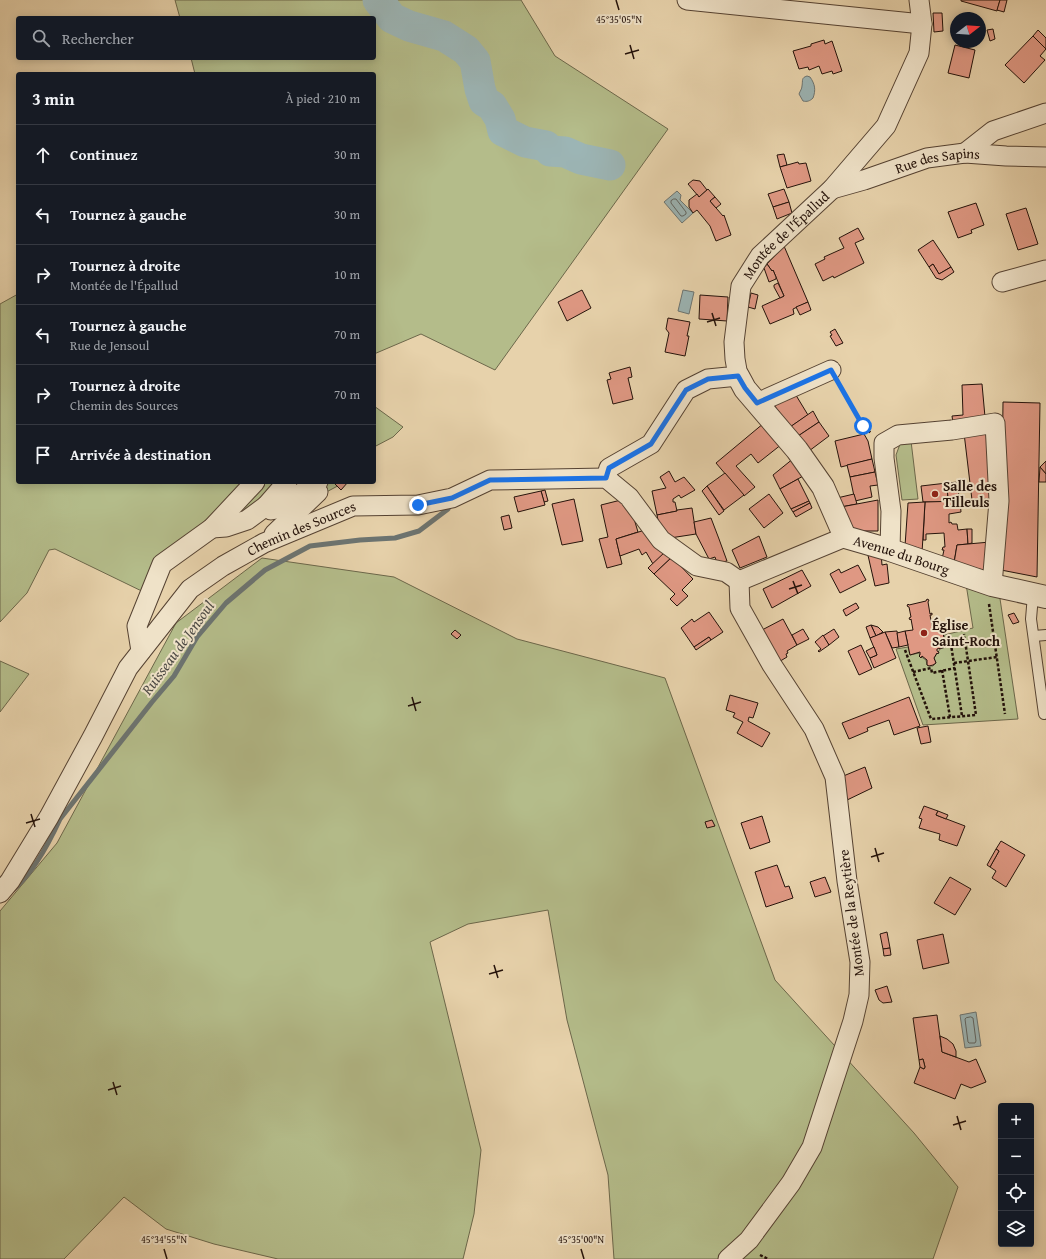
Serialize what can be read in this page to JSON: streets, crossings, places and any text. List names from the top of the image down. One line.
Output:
{"streets":{"street":["Rue des Sapins","Montée de l'Épallud","Chemin des Sources","Avenue du Bourg","Montée de la Reytière"]},"crossings":[["Rue des Sapins","Montée de l'Épallud"],["Montée de l'Épallud","Avenue du Bourg"],["Avenue du Bourg","Montée de la Reytière"]],"water":["Ruisseau de Jensoul"],"places":["Salle des Tilleuls","Église Saint-Roch"],"north":"right","page":{"search":"Rechercher","heading":["3 min","À pied · 210 m"],"list":[["Continuez","30 m"],["Tournez à gauche","30 m"],["Tournez à droite","Montée de l'Épallud","10 m"],["Tournez à gauche","Rue de Jensoul","70 m"],["Tournez à droite","Chemin des Sources","70 m"],"Arrivée à destination"],"map_buttons":["+","−"]},"coordinates":["45°35'05\"N","45°34'55\"N","45°35'00\"N"]}
